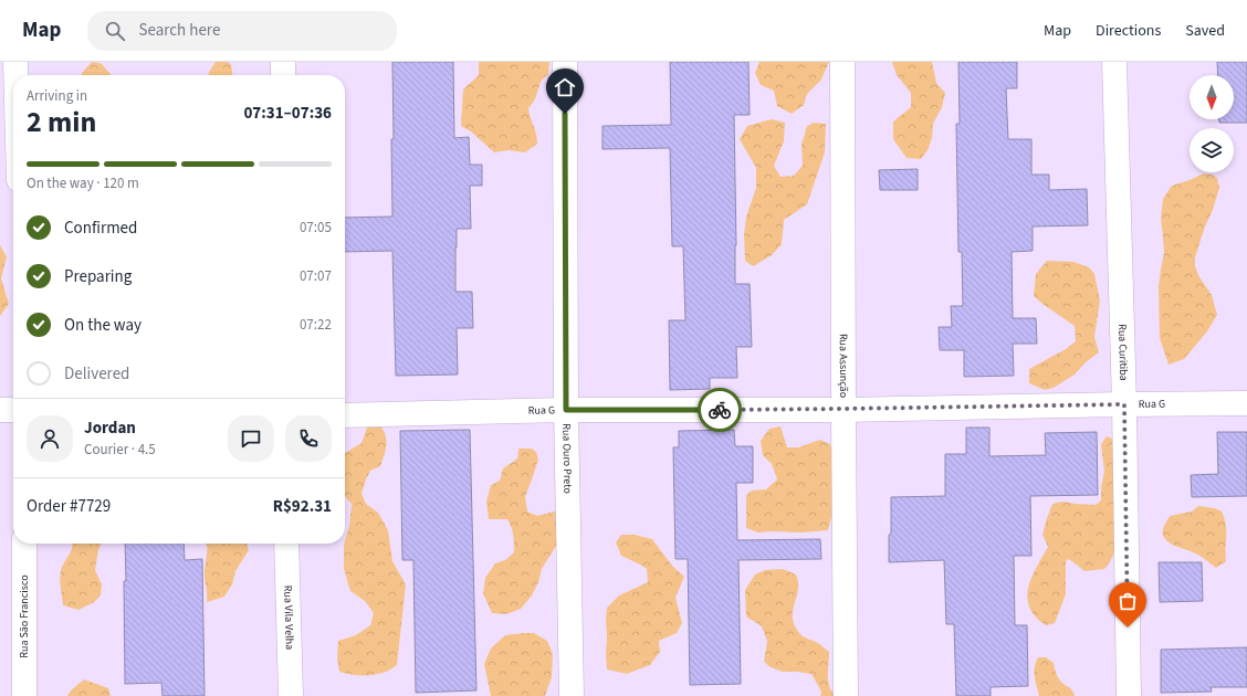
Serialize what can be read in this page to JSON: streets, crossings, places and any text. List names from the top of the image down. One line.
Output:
{"streets":{"street":["Rua Curitiba","Rua Assunção","Rua G","Rua Ouro Preto","Rua São Francisco","Rua Vila Velha"]},"crossings":[["Rua Curitiba","Rua G"],["Rua Assunção","Rua G"],["Rua G","Rua Ouro Preto"]],"north":"bottom","page":{"header":"Map","search":"Search here","nav":["Map","Directions","Saved"],"heading":["2 min","Arriving in","07:31–07:36"],"panel":["Jordan","Courier · 4.5","Order #7729","R$92.31"],"bar":"On the way · 120 m","list":[["Confirmed","07:05"],["Preparing","07:07"],["On the way","07:22"],"Delivered"]}}
